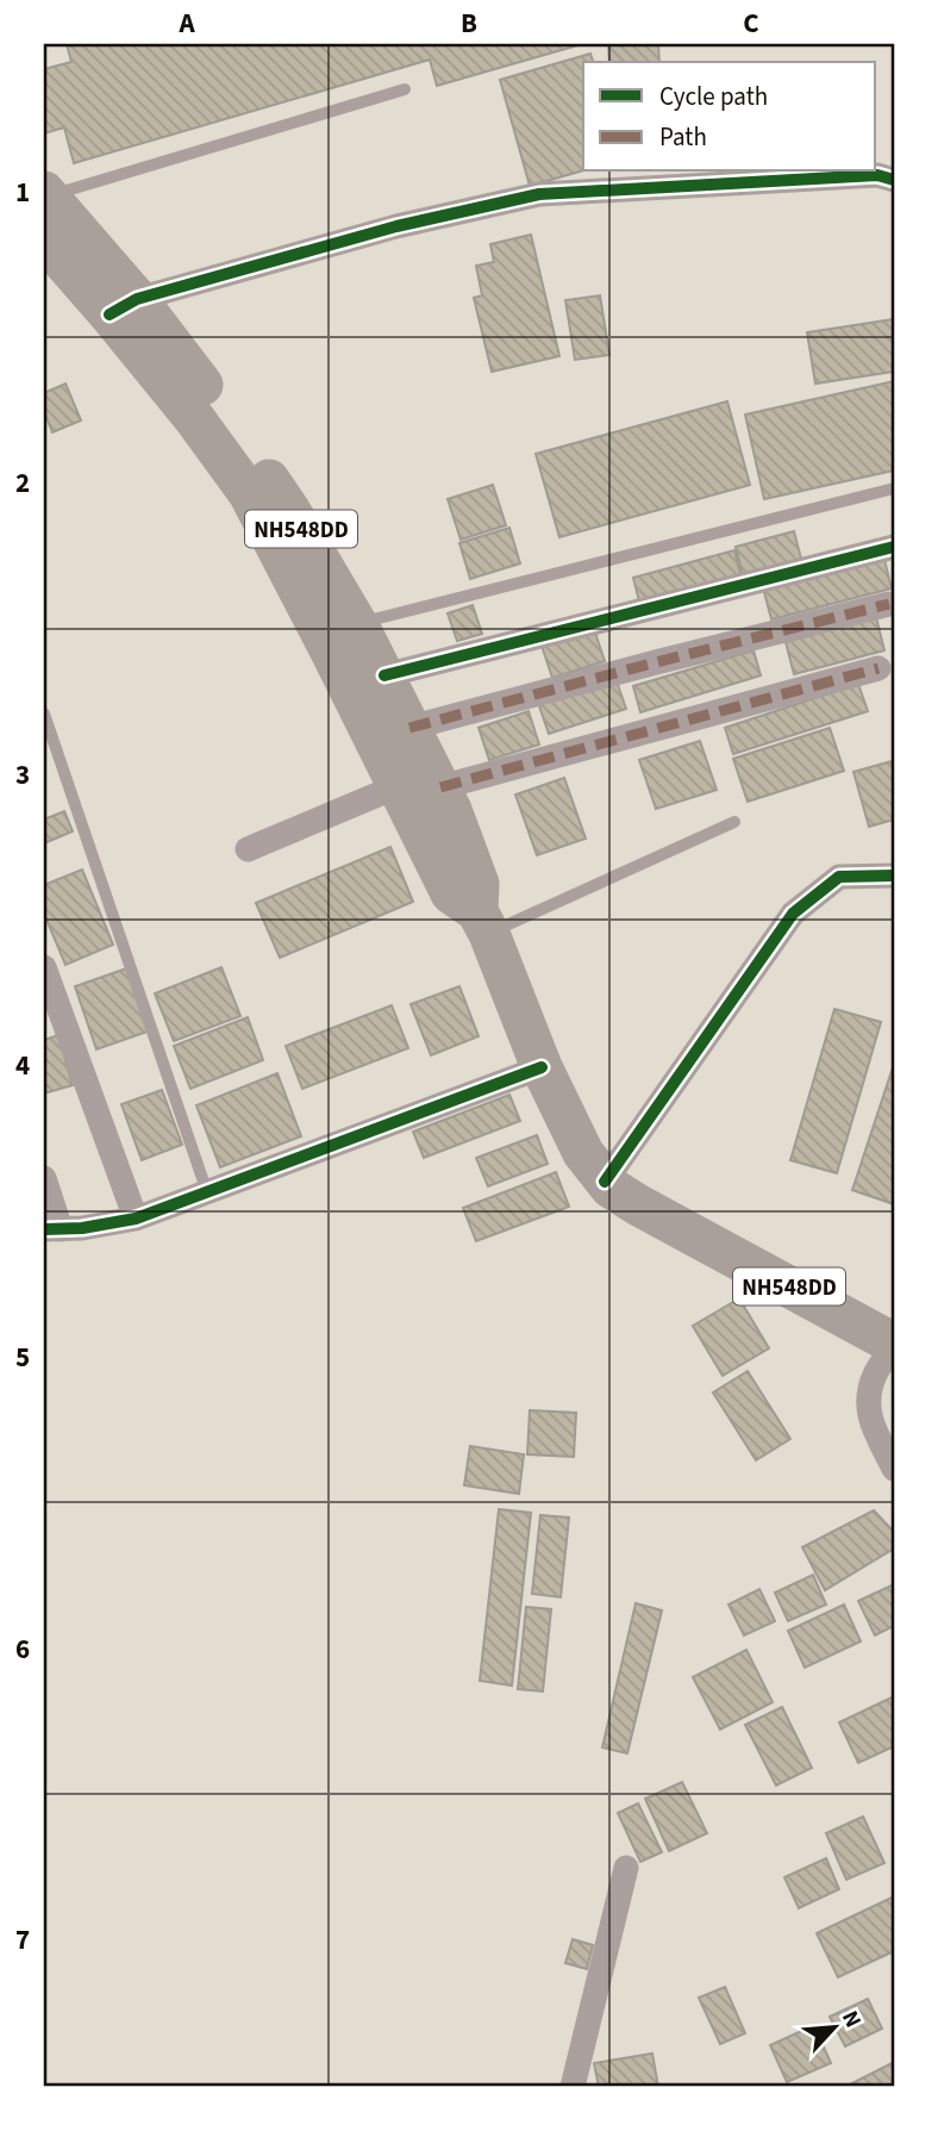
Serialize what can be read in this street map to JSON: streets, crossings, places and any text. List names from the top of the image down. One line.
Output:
{"streets":{"highway":["NH548DD"]},"legend":["Cycle path","Path"],"north":"top right","grid":{"columns":["A","B","C"],"rows":["1","2","3","4","5","6","7"]}}
